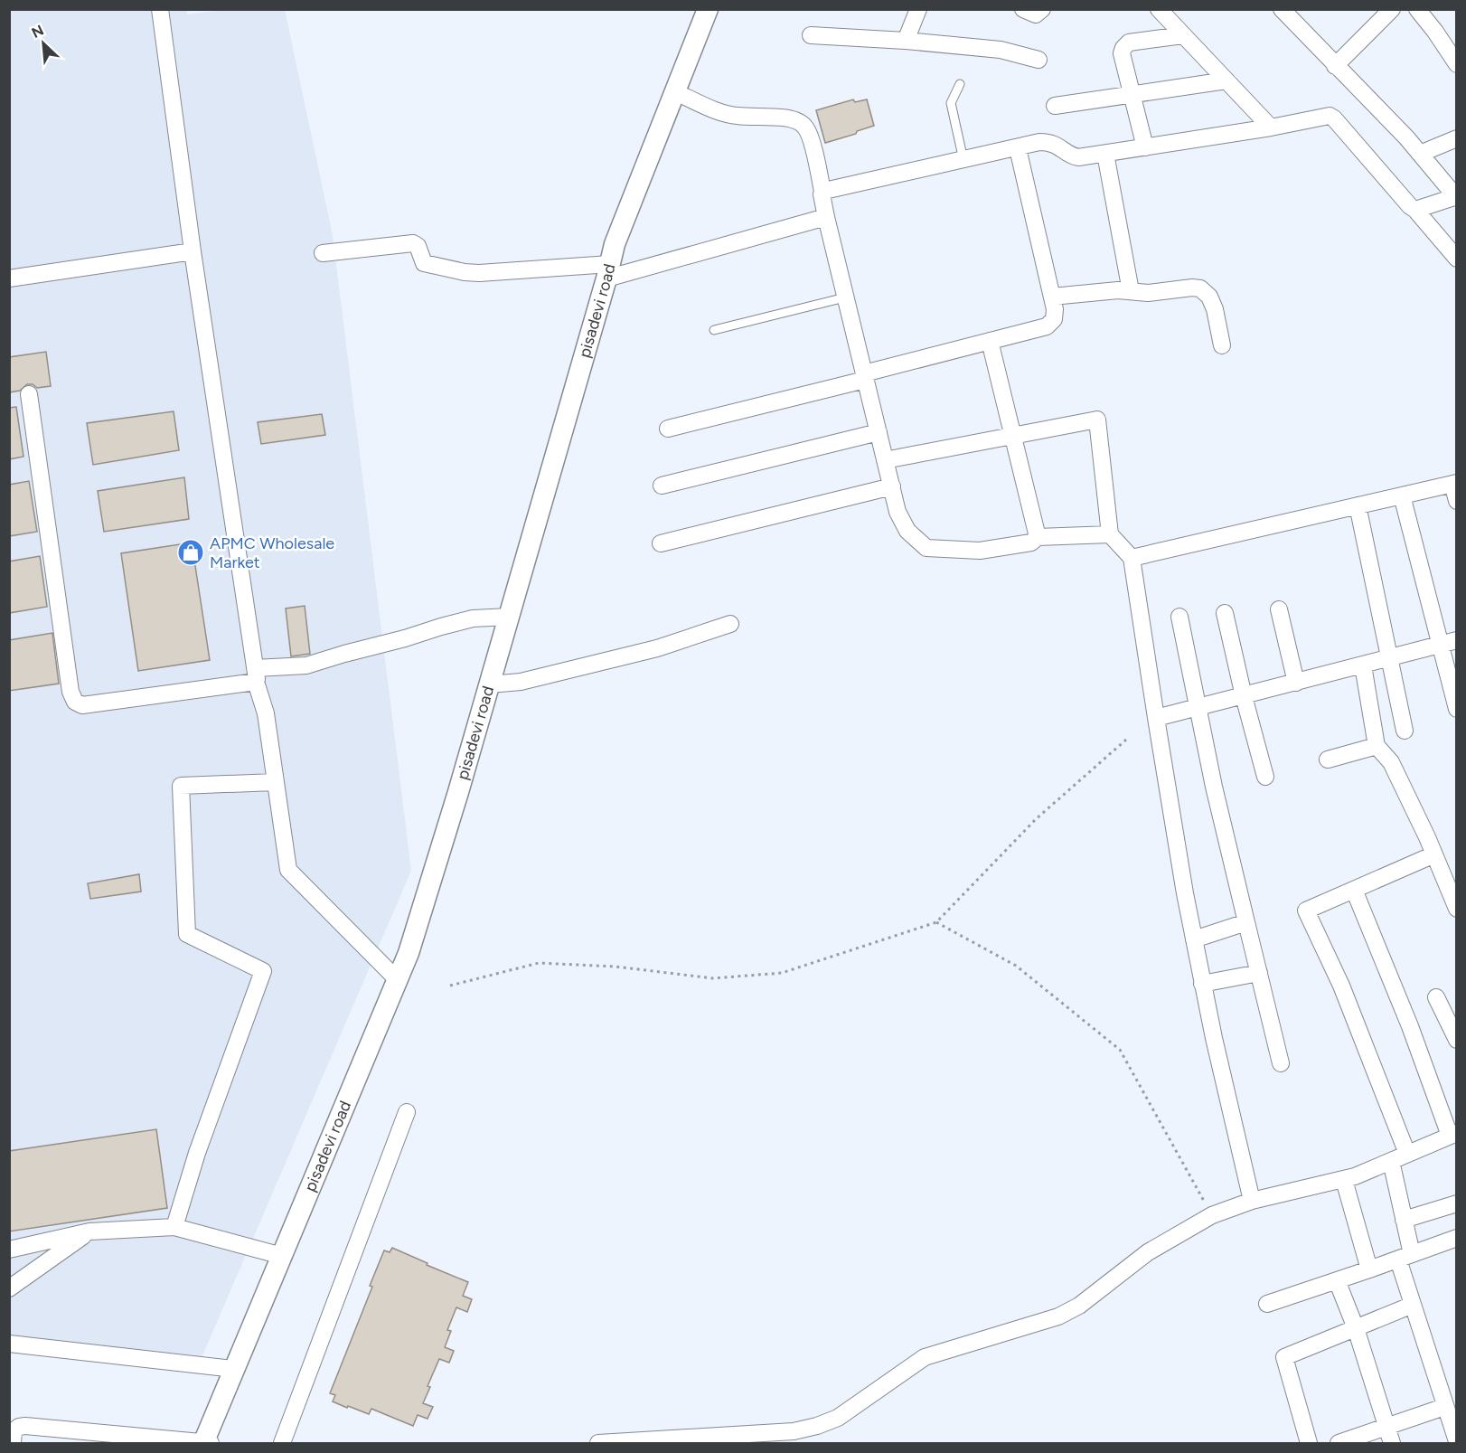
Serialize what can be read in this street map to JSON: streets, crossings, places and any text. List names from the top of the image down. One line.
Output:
{"streets":{"street":["pisadevi road"]},"places":{"shop":["APMC Wholesale Market"]},"north":"top left"}
